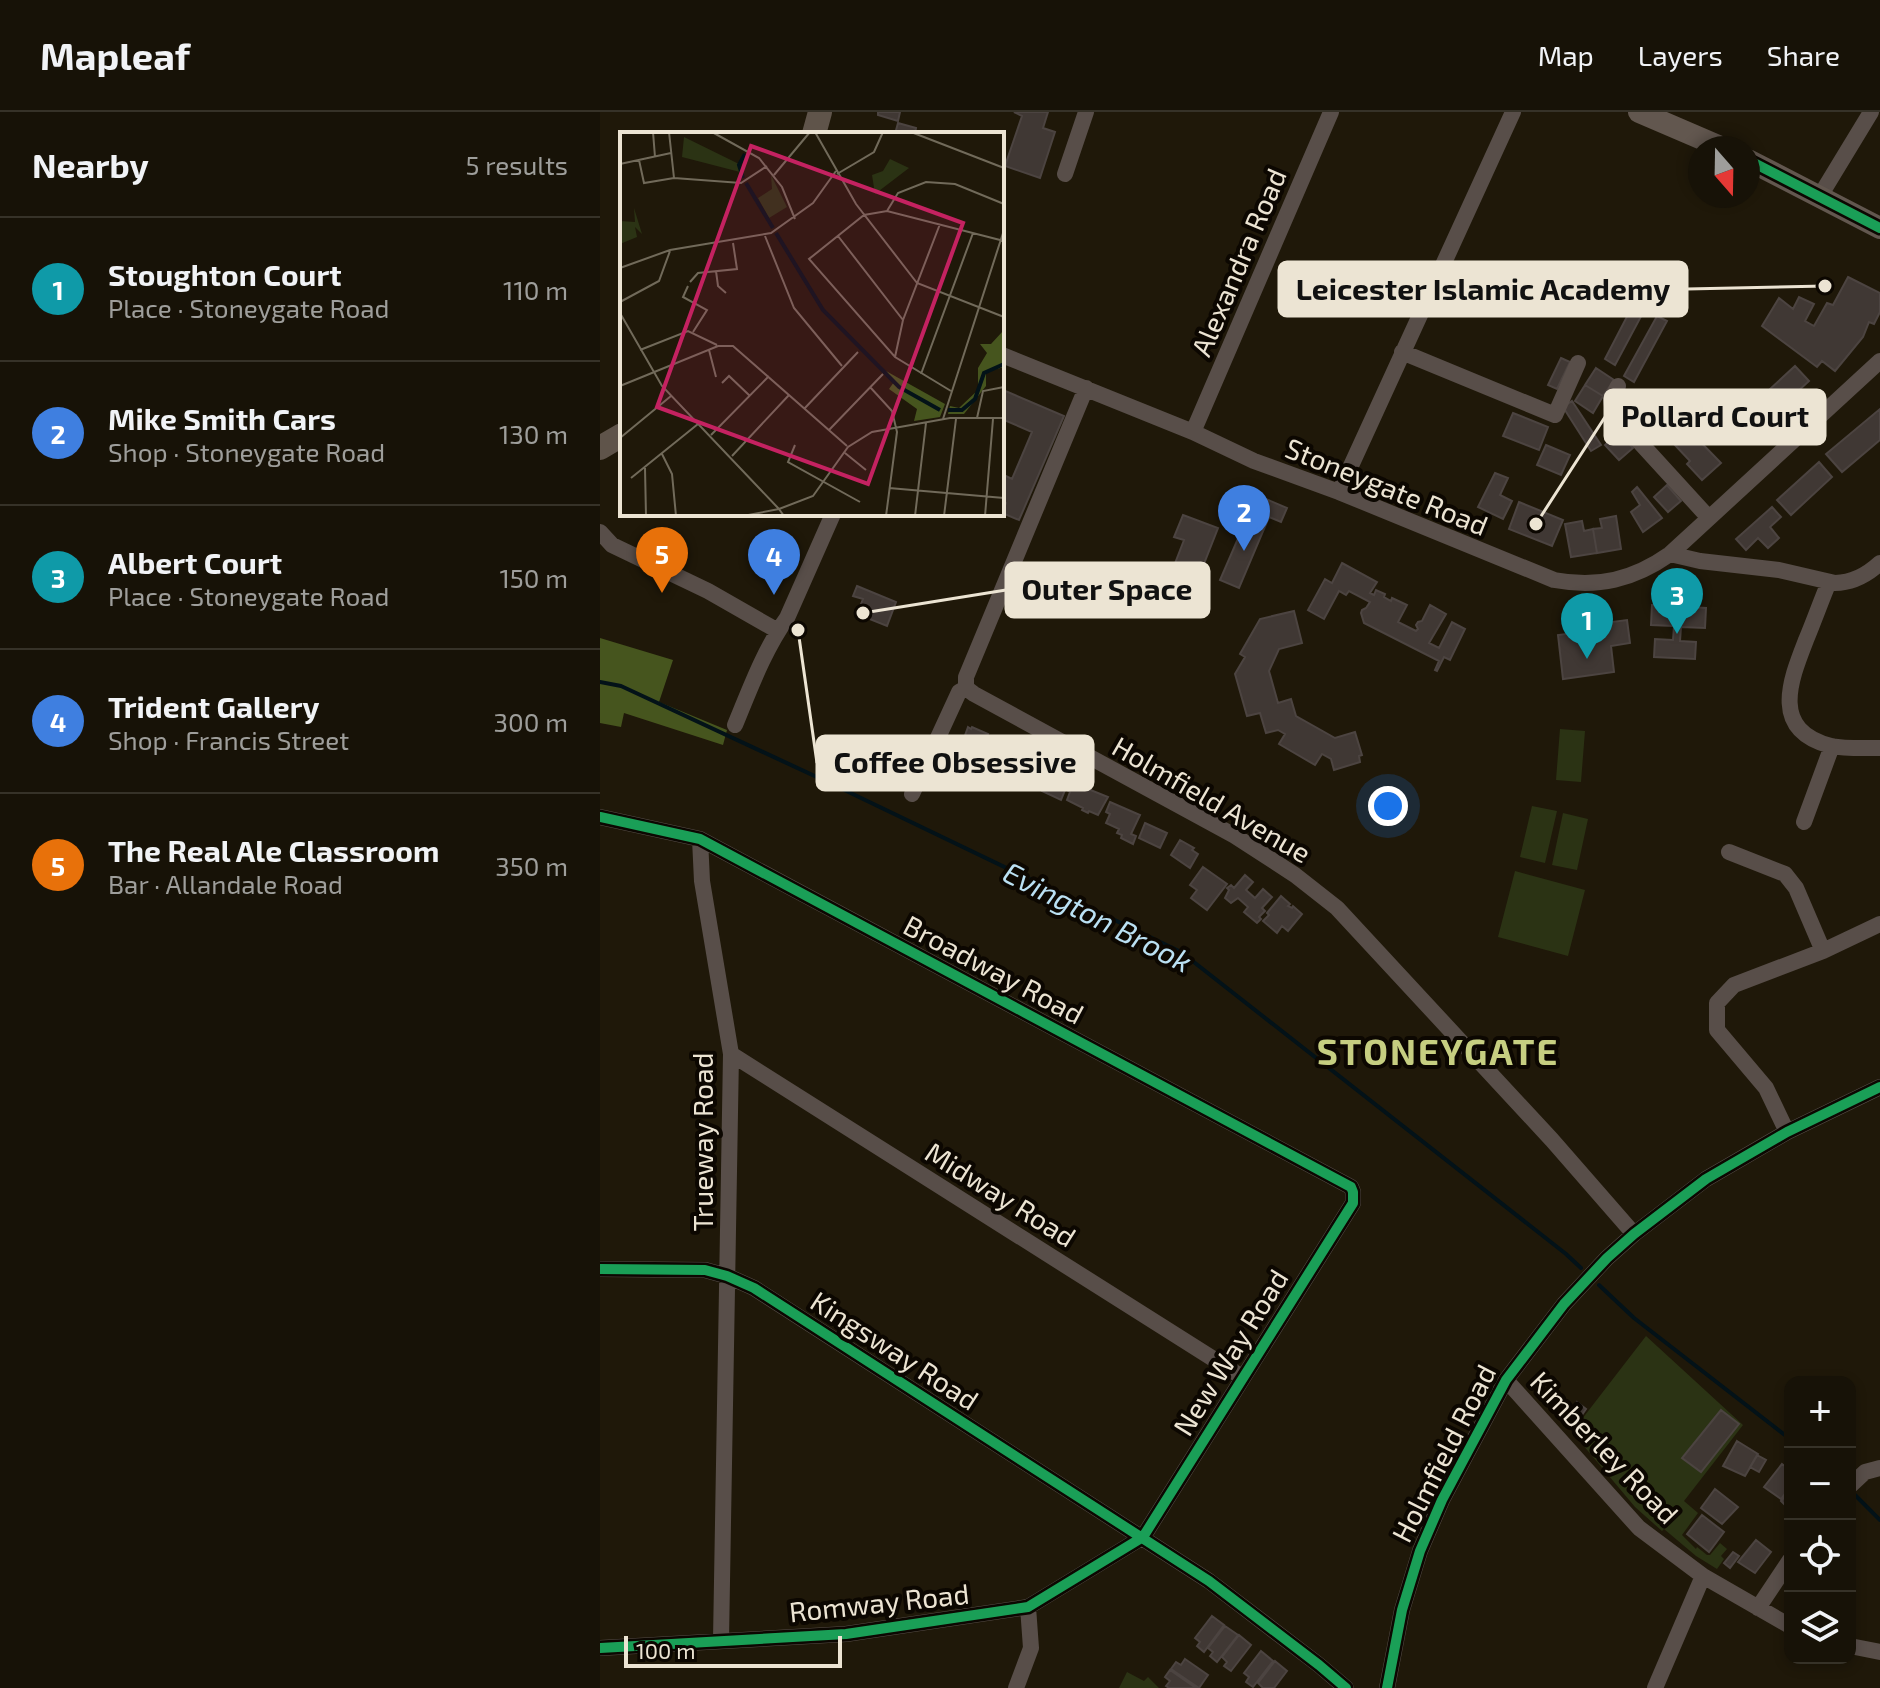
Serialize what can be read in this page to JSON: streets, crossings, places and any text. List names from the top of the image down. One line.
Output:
{"streets":{"street":["Alexandra Road","Stoneygate Road","Holmfield Avenue","Broadway Road","Trueway Road","Midway Road","Kingsway Road","New Way Road","Kimberley Road","Holmfield Road","Romway Road"]},"crossings":[["Alexandra Road","Stoneygate Road"],["Holmfield Avenue","Holmfield Road"],["Broadway Road","Trueway Road"],["Broadway Road","New Way Road"],["Trueway Road","Midway Road"],["Trueway Road","Kingsway Road"],["Trueway Road","Romway Road"],["Midway Road","New Way Road"],["Kingsway Road","New Way Road"],["Kingsway Road","Romway Road"],["New Way Road","Romway Road"],["Kimberley Road","Holmfield Road"]],"districts":["STONEYGATE"],"water":["Evington Brook"],"places":["Leicester Islamic Academy","Pollard Court","Outer Space","Coffee Obsessive"],"scale_bar":"100 m","north":"bottom","page":{"header":"Mapleaf","nav":["Map","Layers","Share"],"heading":["Nearby","5 results"],"list":[{"mark":"1","name":"Stoughton Court","note":"Place · Stoneygate Road","value":"110 m"},{"mark":"2","name":"Mike Smith Cars","note":"Shop · Stoneygate Road","value":"130 m"},{"mark":"3","name":"Albert Court","note":"Place · Stoneygate Road","value":"150 m"},{"mark":"4","name":"Trident Gallery","note":"Shop · Francis Street","value":"300 m"},{"mark":"5","name":"The Real Ale Classroom","note":"Bar · Allandale Road","value":"350 m"}],"pins":["2","5","4","3","1"],"map_buttons":["+","−"],"scale":"100 m"}}
